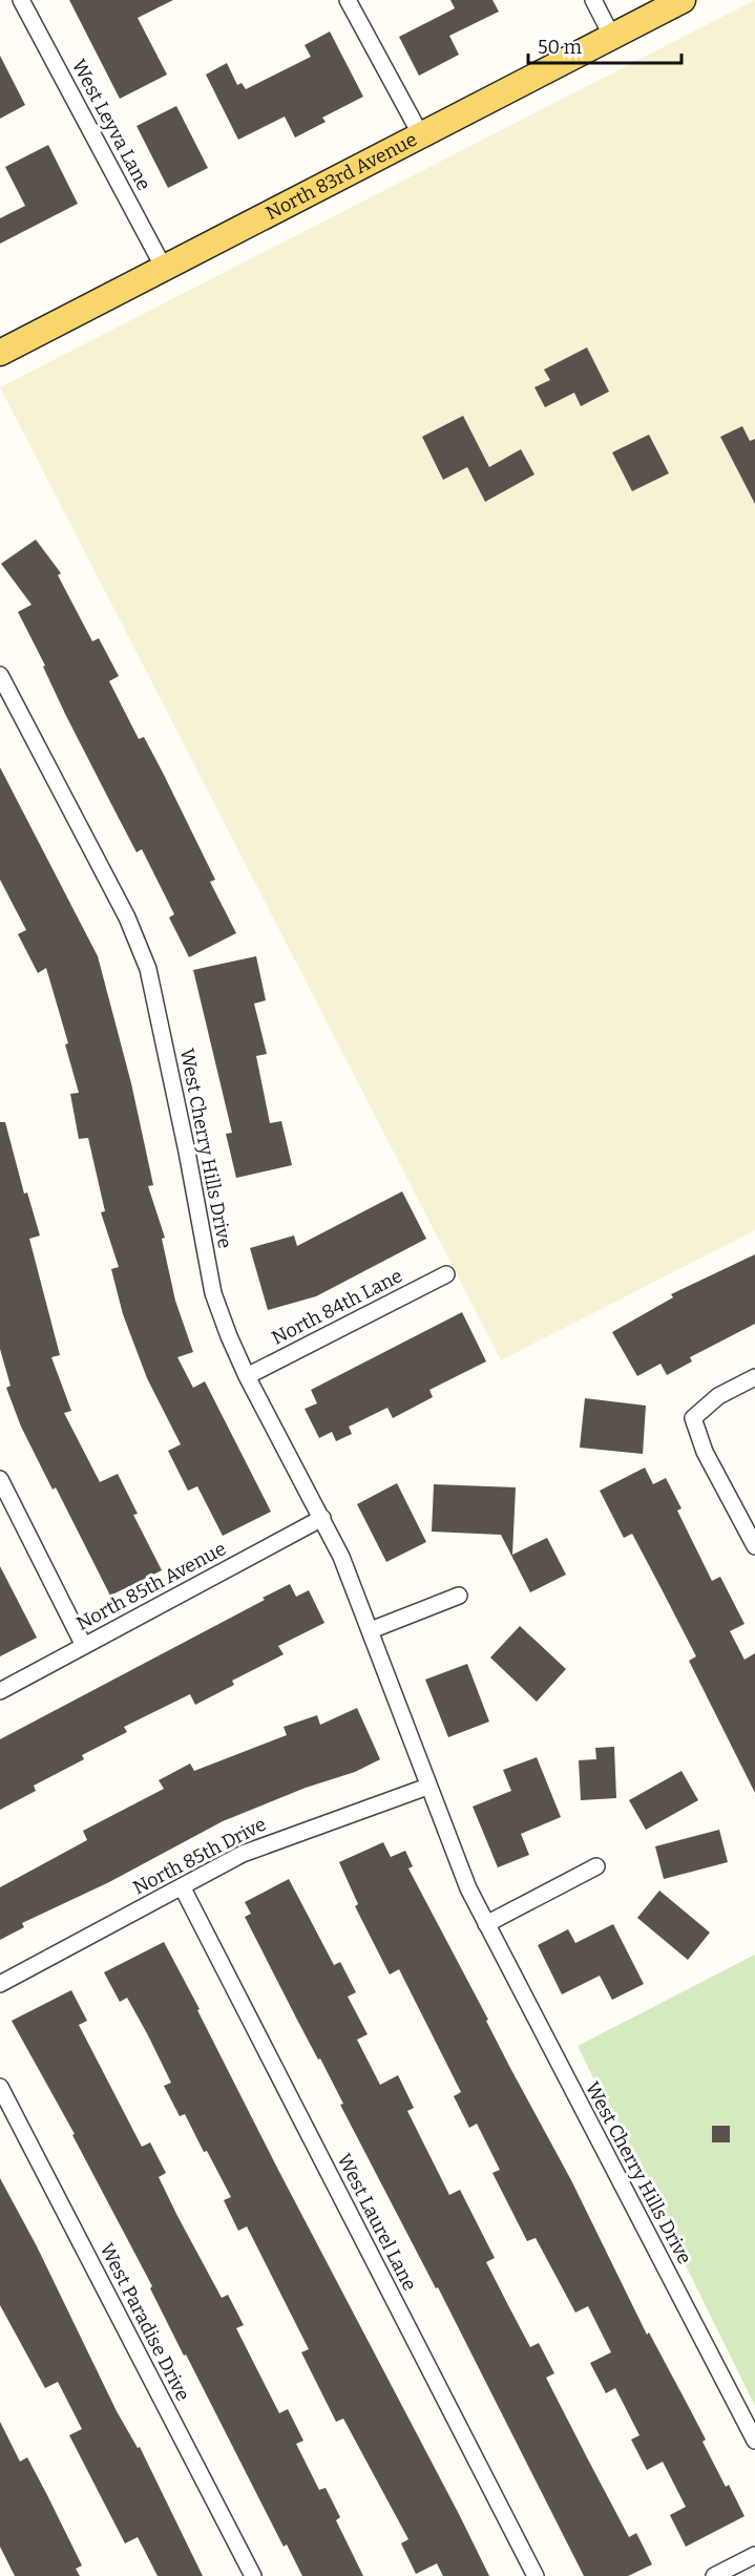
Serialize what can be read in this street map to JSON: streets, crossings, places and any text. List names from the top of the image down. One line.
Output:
{"streets":{"main road":["North 83rd Avenue"],"street":["West Leyva Lane","West Cherry Hills Drive","North 84th Lane","North 85th Avenue","North 85th Drive","West Laurel Lane","West Paradise Drive"]},"crossings":[["West Leyva Lane","North 83rd Avenue"],["West Cherry Hills Drive","North 84th Lane"],["West Cherry Hills Drive","North 85th Avenue"],["West Cherry Hills Drive","North 85th Drive"],["North 85th Drive","West Laurel Lane"]],"scale_bar":"50 m"}
